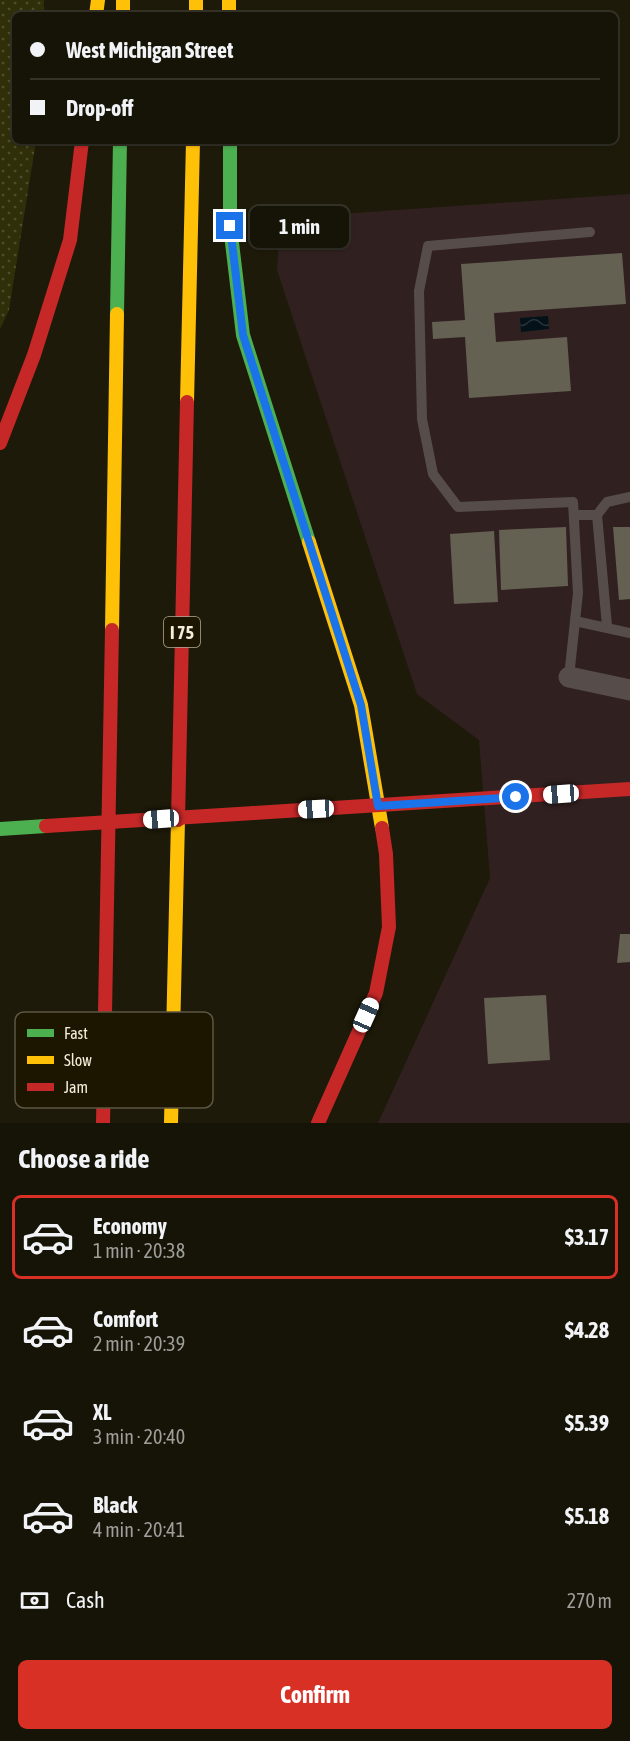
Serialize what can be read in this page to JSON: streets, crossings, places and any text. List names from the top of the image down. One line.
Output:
{"streets":{"main road":["I 75"]},"legend":["Fast","Slow","Jam"],"page":{"banner":["West Michigan Street","Drop-off"],"bubble":"1 min","heading":"Choose a ride","list":[{"name":"Economy","note":"1 min · 20:38","value":"$3.17"},{"name":"Comfort","note":"2 min · 20:39","value":"$4.28"},{"name":"XL","note":"3 min · 20:40","value":"$5.39"},{"name":"Black","note":"4 min · 20:41","value":"$5.18"}],"pay":["Cash","270 m"],"buttons":"Confirm"}}
